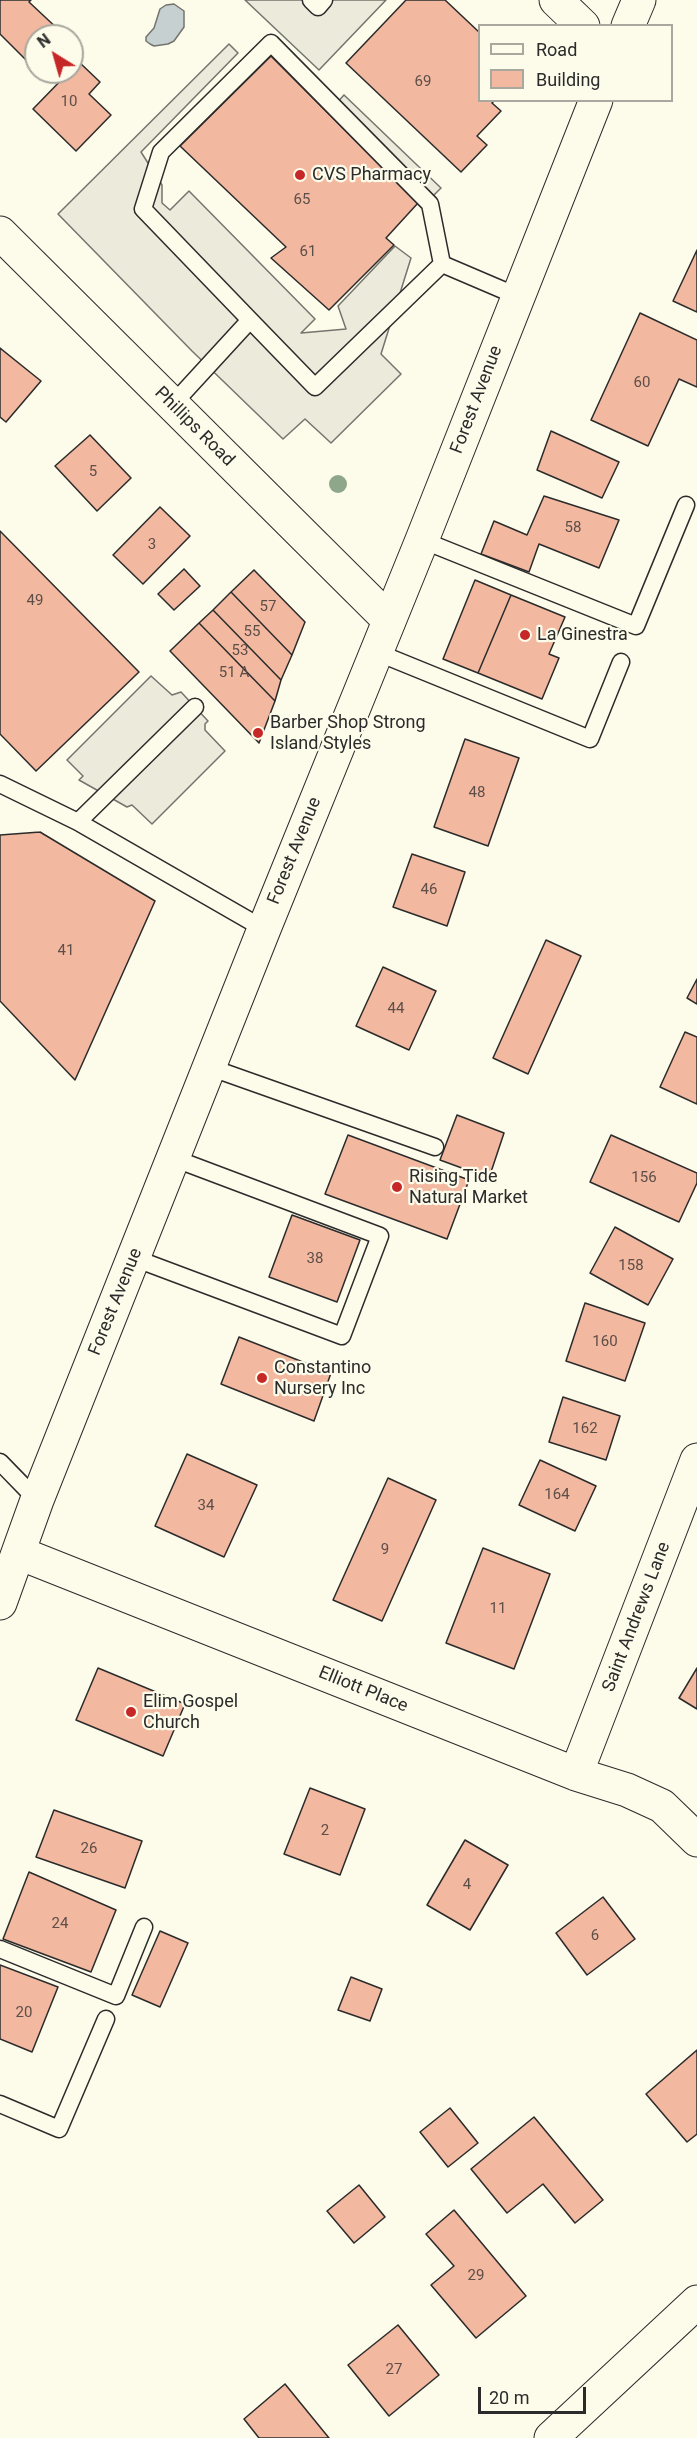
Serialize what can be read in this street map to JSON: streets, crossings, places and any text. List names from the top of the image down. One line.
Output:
{"streets":{"street":["Forest Avenue","Phillips Road","Saint Andrews Lane","Elliott Place"]},"crossings":[["Forest Avenue","Phillips Road"],["Forest Avenue","Elliott Place"],["Saint Andrews Lane","Elliott Place"]],"places":["CVS Pharmacy","La Ginestra","Barber Shop Strong Island Styles","Rising Tide Natural Market","Constantino Nursery Inc","Elim Gospel Church"],"house_numbers":["69","10","65","61","60","5","58","3","49","57","55","53","51 A","48","46","41","44","156","38","158","160","162","164","34","9","11","2","26","4","24","6","20","29","27"],"legend":["Road","Building"],"scale_bar":"20 m","north":"top left"}
